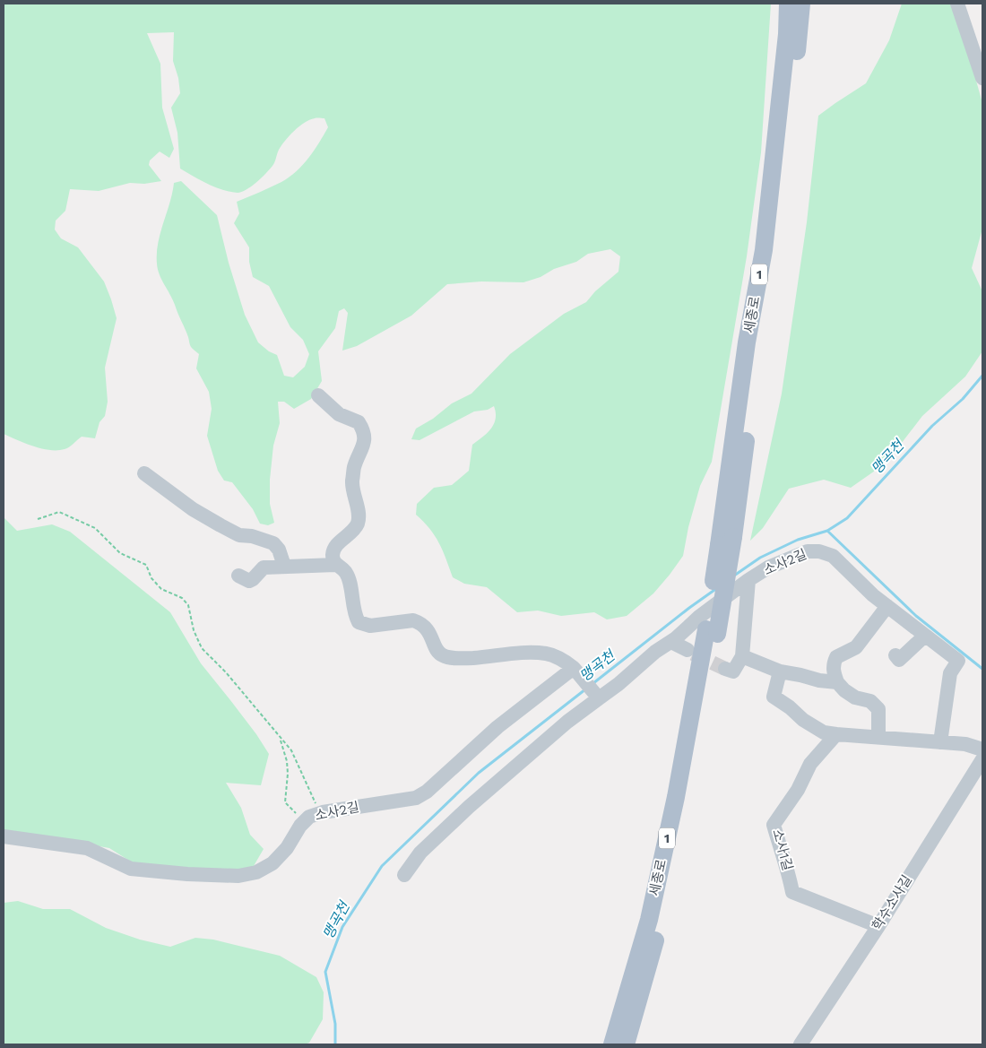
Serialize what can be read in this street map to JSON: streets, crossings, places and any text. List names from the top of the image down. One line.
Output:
{"streets":{"main road":["1","세종로"],"street":["소사2길","소사1길","학수소사길"]},"crossings":[["1","세종로"],["소사1길","학수소사길"]],"water":["맹곡천"]}
